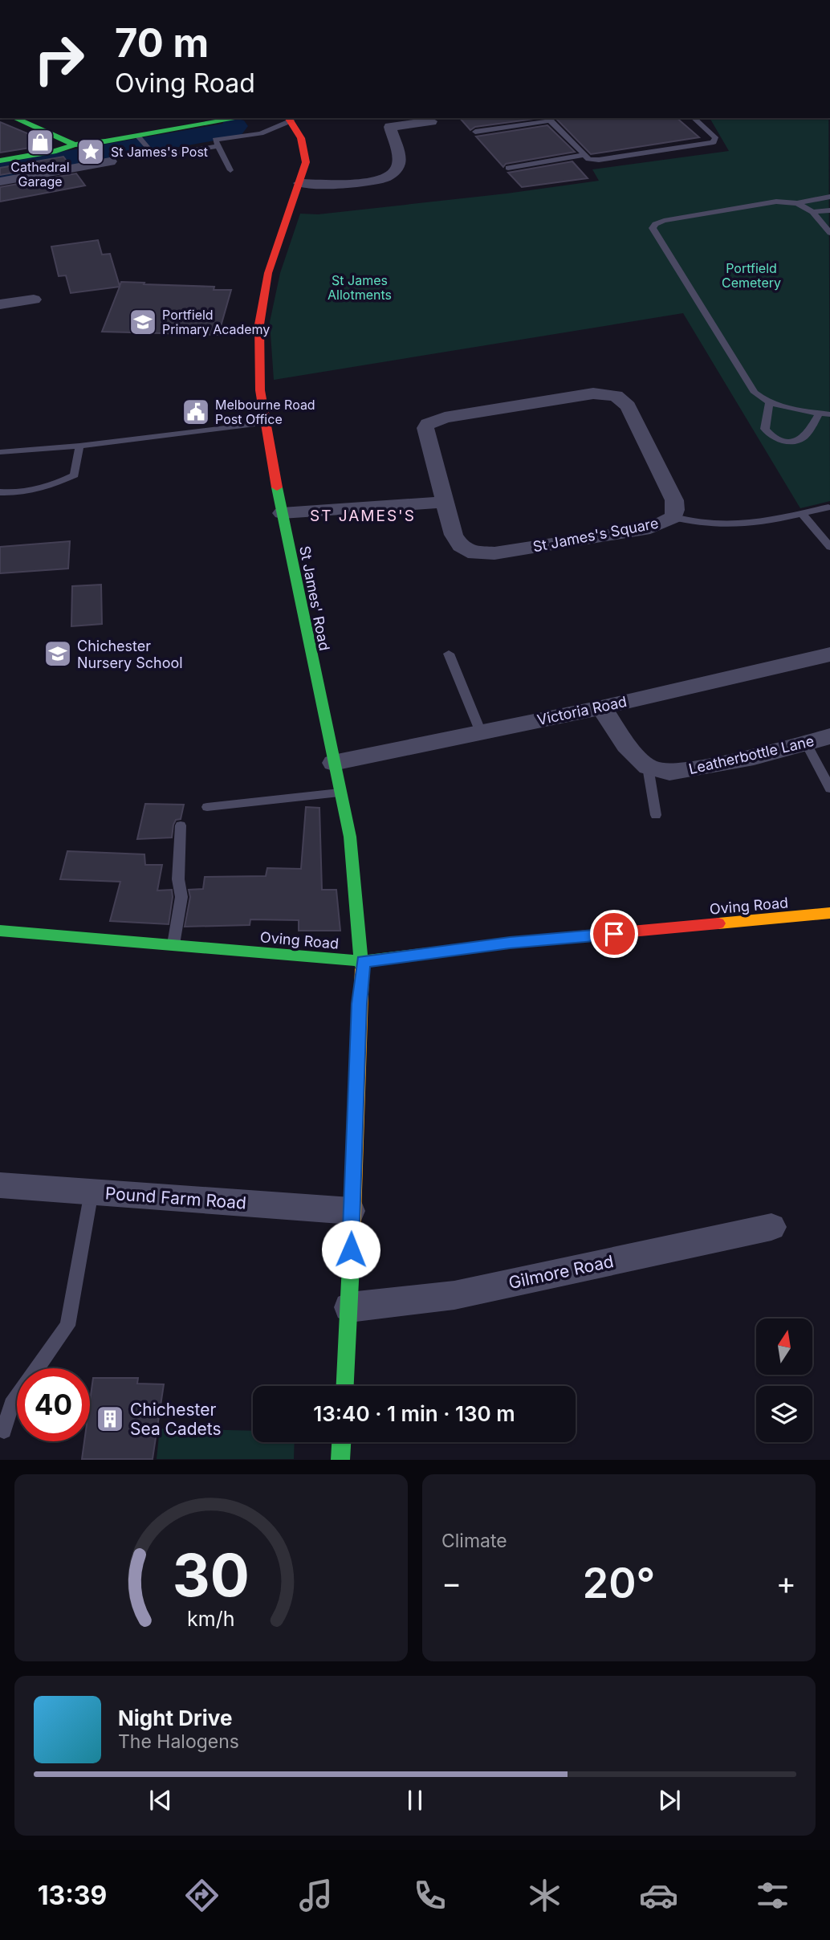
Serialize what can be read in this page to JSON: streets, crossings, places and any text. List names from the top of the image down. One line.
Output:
{"streets":{"street":["St James's Square","St James' Road","Victoria Road","Leatherbottle Lane","Oving Road","Pound Farm Road","Gilmore Road"]},"crossings":[["St James' Road","Victoria Road"],["St James' Road","Oving Road"],["St James' Road","Pound Farm Road"],["St James' Road","Gilmore Road"]],"districts":["ST JAMES'S"],"parks":["Portfield Cemetery","St James Allotments"],"places":{"shop":["Cathedral Garage"],"place":["St James's Post"],"school or university":["Portfield Primary Academy","Chichester Nursery School"],"public building":["Melbourne Road Post Office"],"building":["Chichester Sea Cadets"]},"north":"top","page":{"turn":["70 m","Oving Road"],"limit":"40","trip":"13:40 · 1 min · 130 m","tile":"Climate","heat":["−","20°","+"],"song":["Night Drive","The Halogens"],"tabs":"13:39","gauge":["30","km/h"]}}
